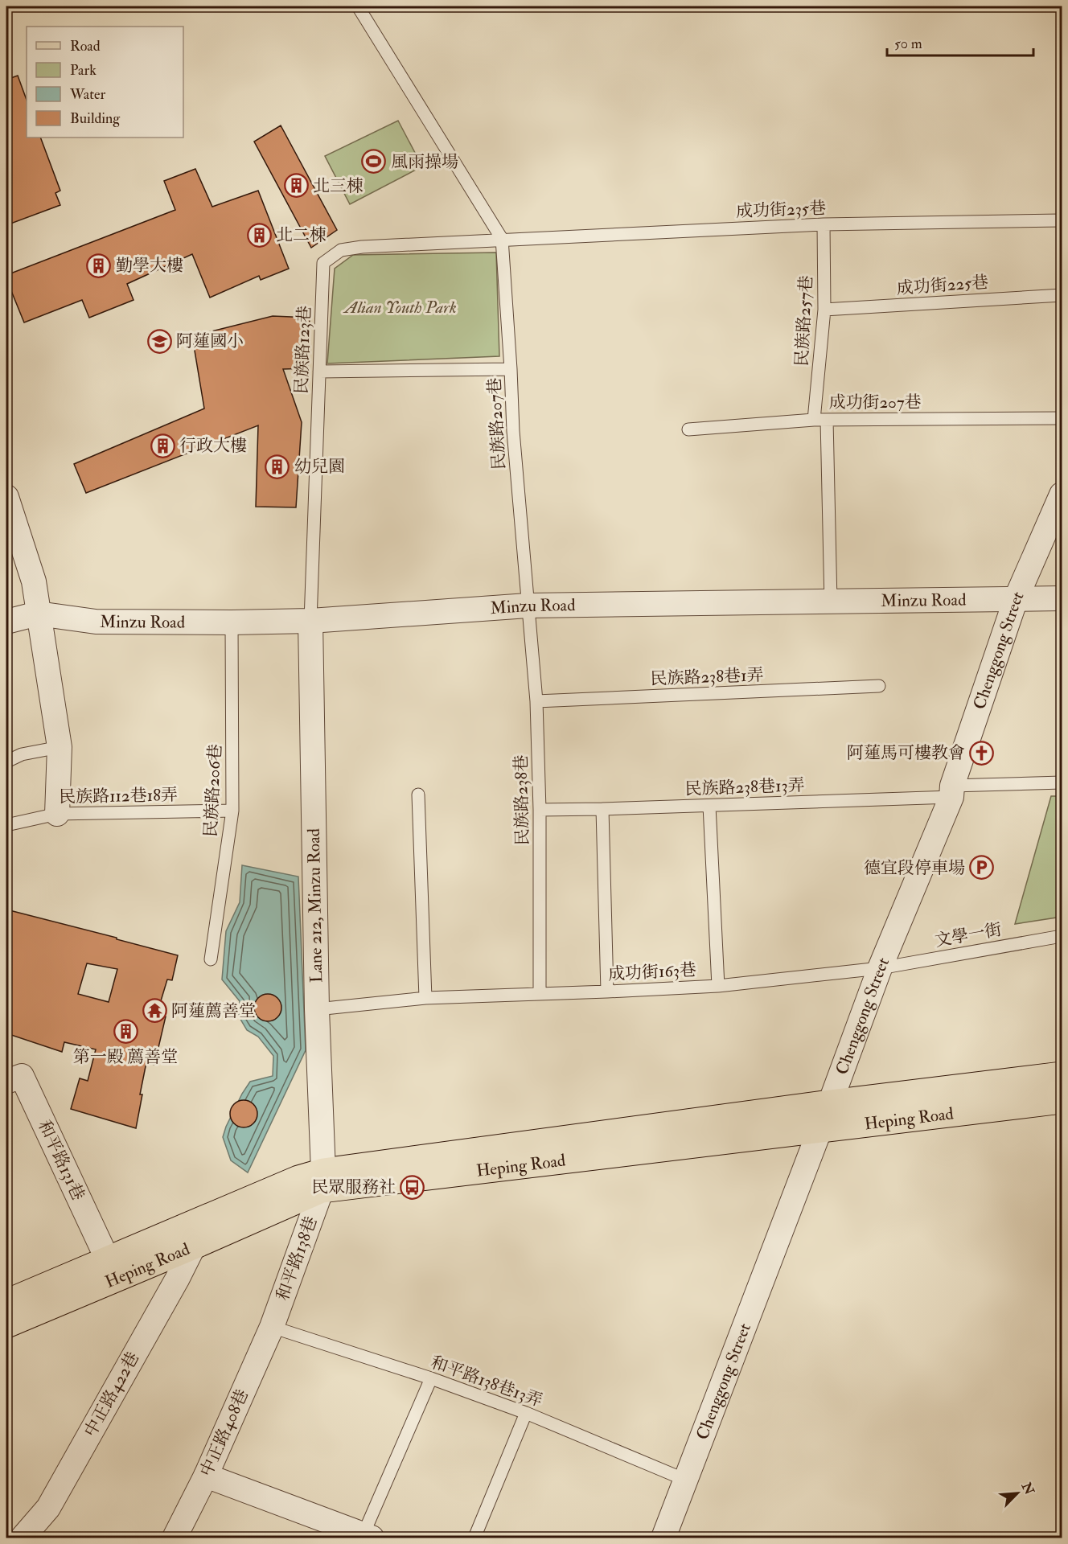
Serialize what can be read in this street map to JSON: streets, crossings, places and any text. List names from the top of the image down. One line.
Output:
{"streets":{"main road":["Heping Road"],"street":["Minzu Road","Chenggong Street","Lane 212, Minzu Road","和平路131巷","和平路138巷","中正路422巷","中正路408巷"],"lane":["成功街235巷","成功街225巷","民族路257巷","民族路123巷","成功街207巷","民族路207巷","民族路238巷1弄","民族路238巷13弄","民族路206巷","民族路112巷18弄","民族路238巷","文學一街","成功街163巷","和平路138巷13弄"]},"crossings":[["成功街235巷","民族路257巷"],["成功街235巷","民族路123巷"],["成功街235巷","民族路207巷"],["成功街225巷","民族路257巷"],["民族路257巷","成功街207巷"],["民族路123巷","民族路207巷"],["民族路123巷","Minzu Road"],["民族路123巷","Lane 212, Minzu Road"],["民族路207巷","Minzu Road"],["民族路207巷","民族路238巷"],["Minzu Road","Chenggong Street"],["Minzu Road","民族路206巷"],["Minzu Road","民族路238巷"],["Minzu Road","Lane 212, Minzu Road"],["Chenggong Street","民族路238巷13弄"],["Chenggong Street","文學一街"],["Chenggong Street","成功街163巷"],["Chenggong Street","Heping Road"],["Chenggong Street","和平路138巷13弄"],["民族路238巷1弄","民族路238巷"],["民族路238巷13弄","民族路238巷"],["民族路206巷","民族路112巷18弄"],["民族路238巷","成功街163巷"],["Lane 212, Minzu Road","成功街163巷"],["Lane 212, Minzu Road","Heping Road"],["Lane 212, Minzu Road","和平路138巷"],["文學一街","成功街163巷"],["Heping Road","和平路131巷"],["Heping Road","和平路138巷"],["Heping Road","中正路422巷"],["和平路138巷","和平路138巷13弄"],["和平路138巷","中正路408巷"],["和平路138巷13弄","中正路408巷"]],"parks":["Alian Youth Park"],"places":{"sports":["風雨操場"],"building":["北三棟","北二棟","勤學大樓","行政大樓","幼兒園","第一殿 薦善堂"],"school or university":["阿蓮國小"],"church":["阿蓮馬可樓教會"],"parking":["德宜段停車場"],"temple":["阿蓮薦善堂"],"bus stop":["民眾服務社"]},"legend":["Road","Park","Water","Building"],"scale_bar":"50 m","north":"top right"}
